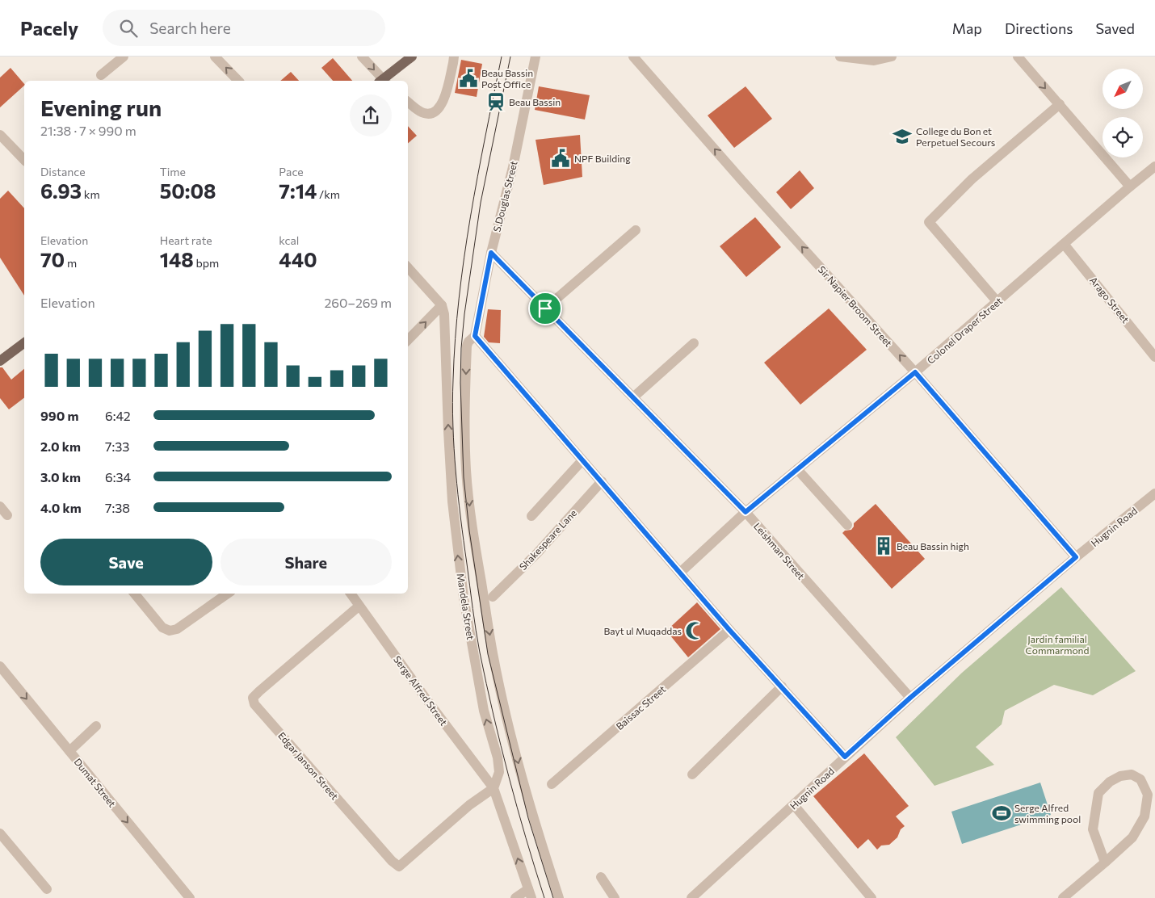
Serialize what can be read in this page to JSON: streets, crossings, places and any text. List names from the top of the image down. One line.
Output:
{"streets":{"street":["S.Douglas Street","Arago Street","Sir Napier Broom Street","Colonel Draper Street","Hugnin Road","Shakespeare Lane","Leishman Street","Mandela Street","Serge Alfred Street","Baissac Street","Edgar Janson Street","Dumat Street"]},"crossings":[["S.Douglas Street","Leishman Street"],["Arago Street","Colonel Draper Street"],["Sir Napier Broom Street","Colonel Draper Street"],["Sir Napier Broom Street","Hugnin Road"],["Colonel Draper Street","Leishman Street"],["Hugnin Road","Leishman Street"],["Mandela Street","Serge Alfred Street"],["Mandela Street","Edgar Janson Street"],["Serge Alfred Street","Edgar Janson Street"]],"one_way":["S.Douglas Street","Sir Napier Broom Street","Mandela Street","Dumat Street"],"parks":["Jardin familial Commarmond"],"places":{"public building":["Beau Bassin Post Office","NPF Building"],"station":["Beau Bassin"],"school or university":["College du Bon et Perpetuel Secours"],"building":["Beau Bassin high"],"mosque":["Bayt ul Muqaddas"],"sports":["Serge Alfred swimming pool"]},"north":"bottom left","page":{"header":"Pacely","search":"Search here","nav":["Map","Directions","Saved"],"heading":["Evening run","21:38 · 7 × 990 m"],"stats":[["Distance","6.93 km"],["Time","50:08"],["Pace","7:14 /km"],["Elevation","70 m"],["Heart rate","148 bpm"],["kcal","440"]],"chart":["Elevation","260–269 m"],"list":[{"name":"990 m","note":"6:42"},{"name":"2.0 km","note":"7:33"},{"name":"3.0 km","note":"6:34"},{"name":"4.0 km","note":"7:38"}],"buttons":["Save","Share"]}}
